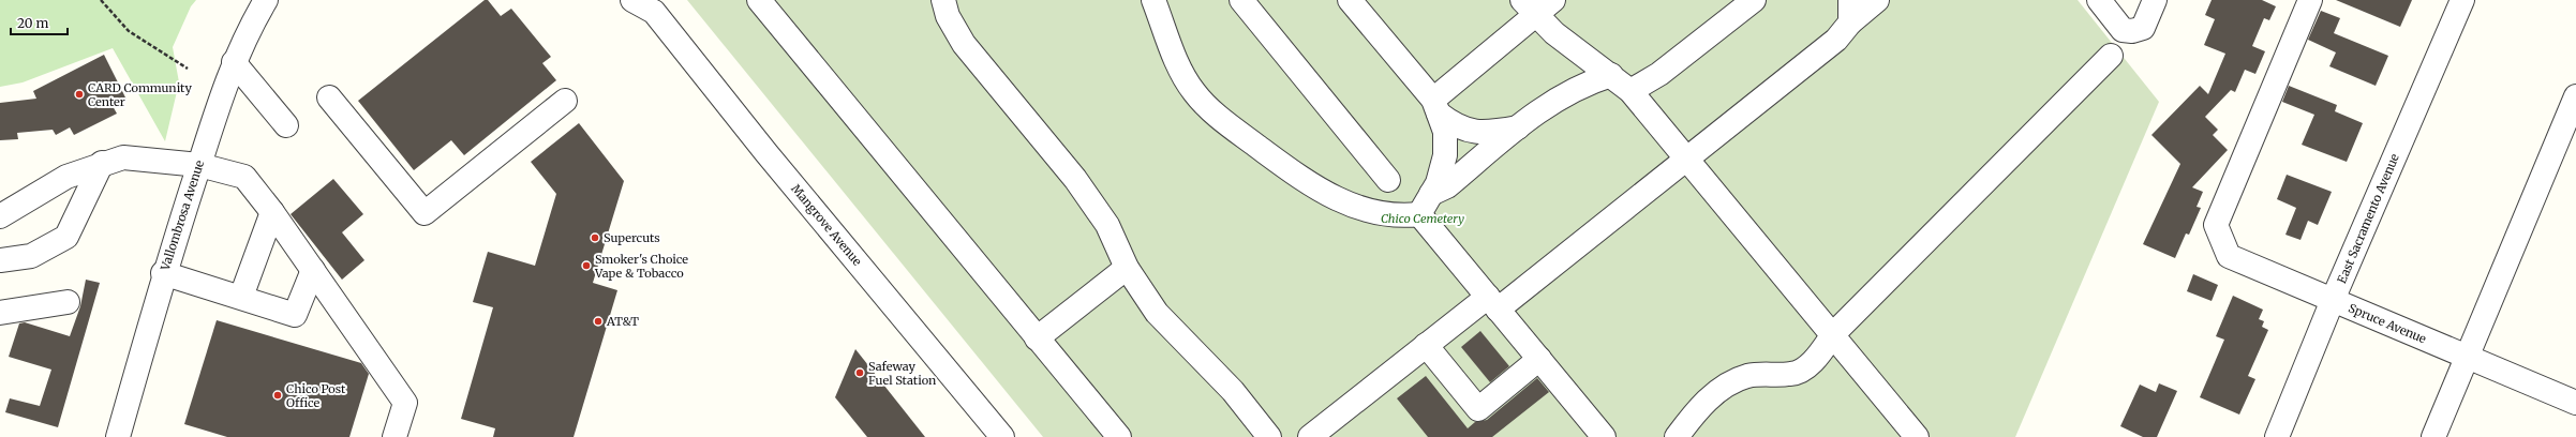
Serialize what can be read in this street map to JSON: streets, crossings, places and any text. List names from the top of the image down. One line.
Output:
{"streets":{"street":["Vallombrosa Avenue","East Sacramento Avenue","Mangrove Avenue","Spruce Avenue"]},"crossings":[["East Sacramento Avenue","Spruce Avenue"]],"parks":["Chico Cemetery"],"places":["CARD Community Center","Supercuts","Smoker's Choice Vape & Tobacco","AT&T","Safeway Fuel Station","Chico Post Office"],"scale_bar":"20 m"}
